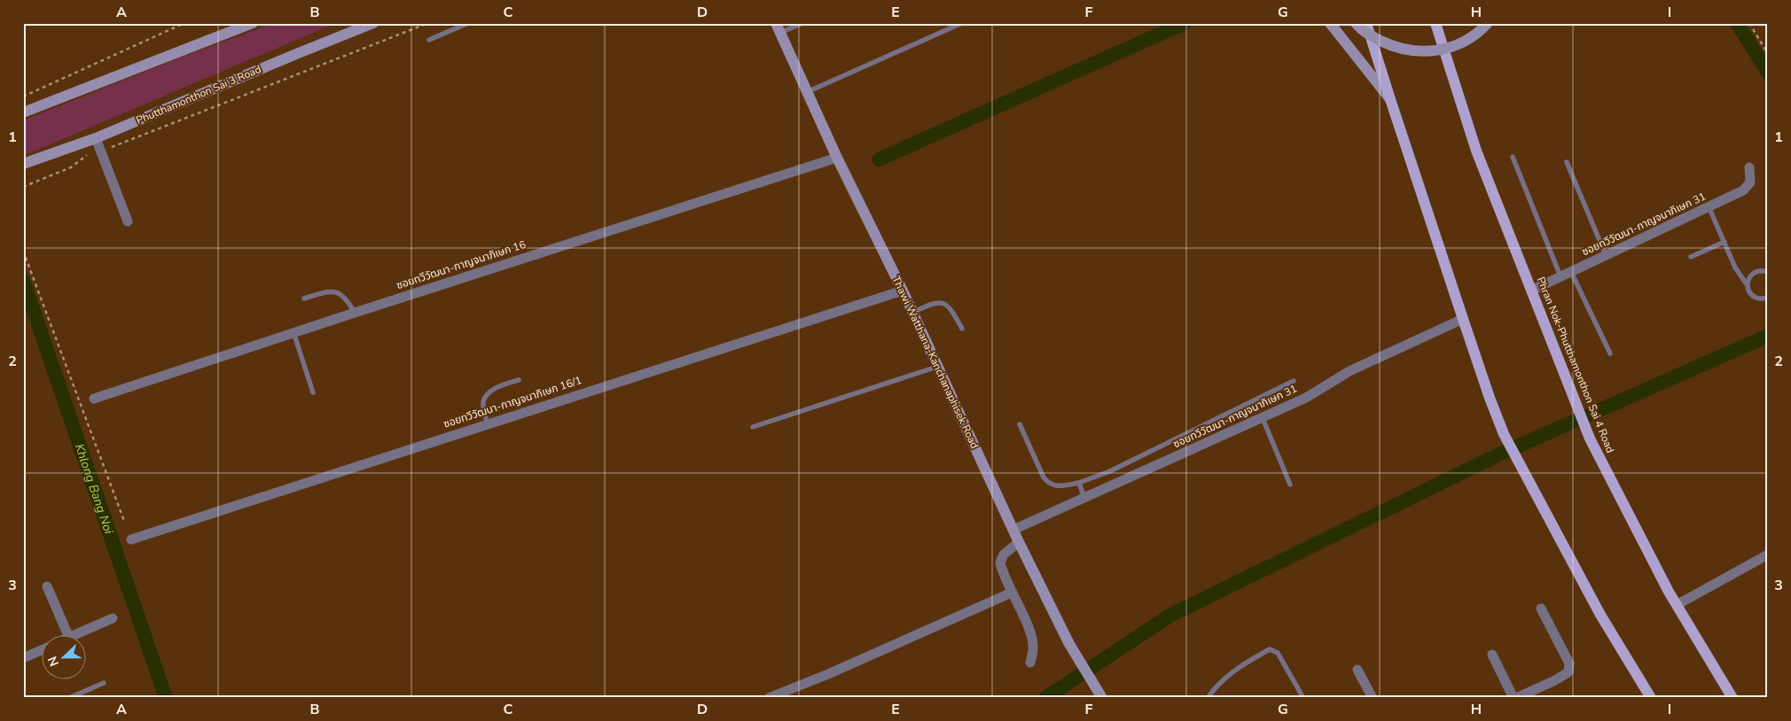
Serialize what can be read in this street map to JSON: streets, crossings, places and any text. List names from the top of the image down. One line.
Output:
{"streets":{"main road":["Phutthamonthon Sai 3 Road","Thawi Watthana-Kanchanaphisek Road","Phran Nok-Phutthamonthon Sai 4 Road"],"street":["ซอยทวีวัฒนา-กาญจนาภิเษก 31","ซอยทวีวัฒนา-กาญจนาภิเษก 16","ซอยทวีวัฒนา-กาญจนาภิเษก 16/1"]},"crossings":[["ซอยทวีวัฒนา-กาญจนาภิเษก 31","Thawi Watthana-Kanchanaphisek Road"],["ซอยทวีวัฒนา-กาญจนาภิเษก 31","Phran Nok-Phutthamonthon Sai 4 Road"],["ซอยทวีวัฒนา-กาญจนาภิเษก 16","Thawi Watthana-Kanchanaphisek Road"],["Thawi Watthana-Kanchanaphisek Road","ซอยทวีวัฒนา-กาญจนาภิเษก 16/1"]],"water":["Khlong Bang Noi"],"north":"left","grid":{"columns":["A","B","C","D","E","F","G","H","I"],"rows":["1","2","3"]}}
